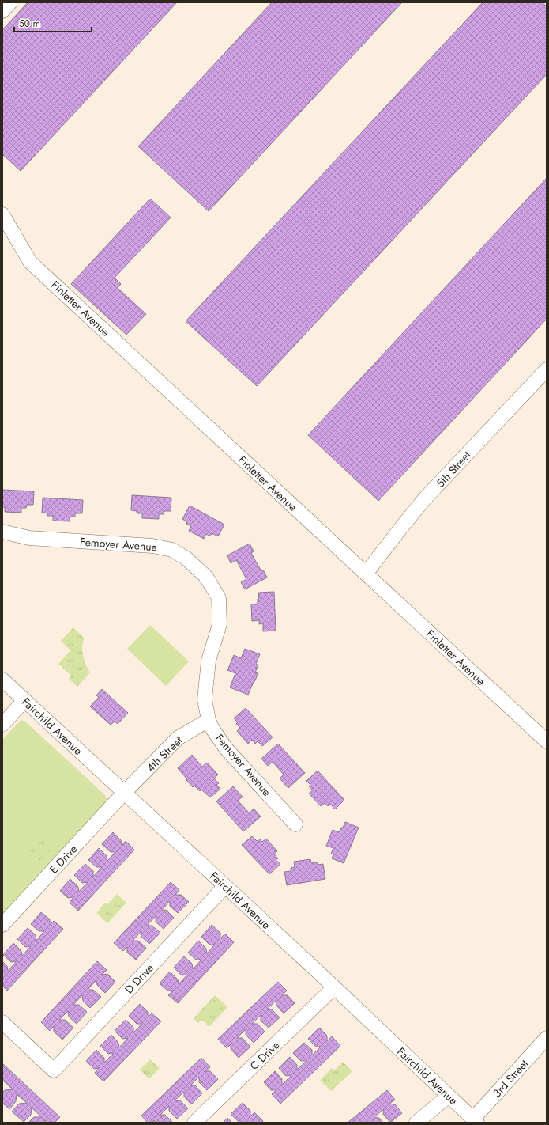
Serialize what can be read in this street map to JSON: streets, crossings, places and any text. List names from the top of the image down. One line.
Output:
{"streets":{"street":["Finletter Avenue","5th Street","Femoyer Avenue","Fairchild Avenue","4th Street","E Drive","D Drive","C Drive","3rd Street"]},"crossings":[["Finletter Avenue","5th Street"],["Femoyer Avenue","4th Street"],["Fairchild Avenue","4th Street"],["Fairchild Avenue","E Drive"],["Fairchild Avenue","D Drive"],["Fairchild Avenue","C Drive"],["Fairchild Avenue","3rd Street"],["4th Street","E Drive"]],"scale_bar":"50 m"}
